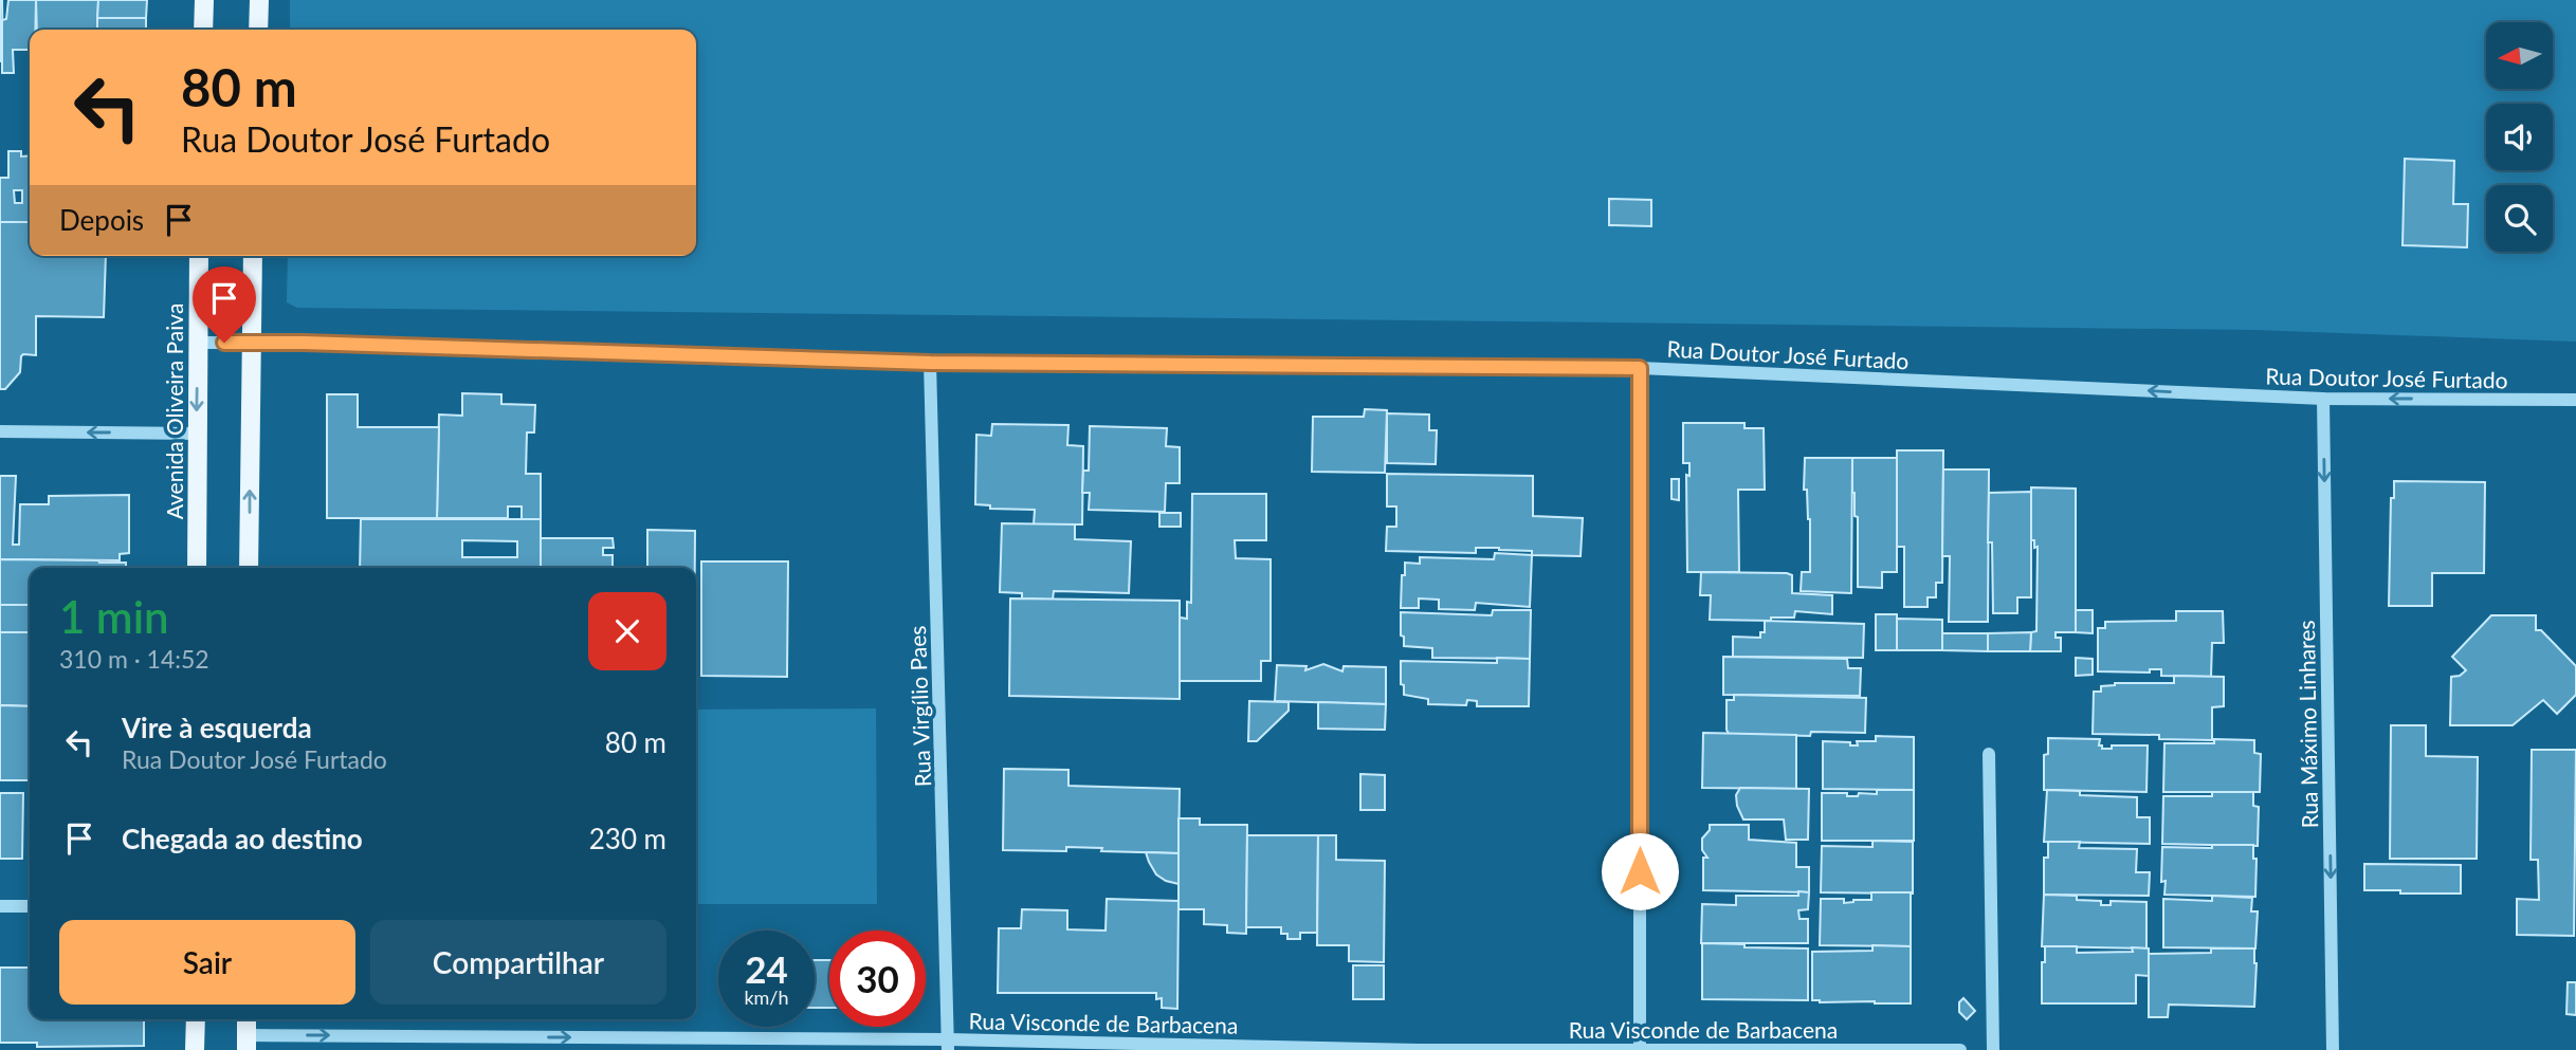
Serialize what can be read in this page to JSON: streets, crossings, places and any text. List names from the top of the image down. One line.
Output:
{"streets":{"main road":["Avenida Oliveira Paiva"],"street":["Rua Doutor José Furtado","Rua Virgílio Paes","Rua Máximo Linhares","Rua Visconde de Barbacena"]},"crossings":[["Rua Doutor José Furtado","Avenida Oliveira Paiva"],["Rua Doutor José Furtado","Rua Virgílio Paes"],["Rua Doutor José Furtado","Rua Máximo Linhares"],["Rua Virgílio Paes","Rua Visconde de Barbacena"]],"one_way":["Rua Doutor José Furtado","Rua Máximo Linhares","Rua Visconde de Barbacena"],"north":"left","page":{"turn":["80 m","Rua Doutor José Furtado"],"then":"Depois","heading":["1 min","310 m · 14:52"],"list":[{"name":"Vire à esquerda","note":"Rua Doutor José Furtado","value":"80 m"},{"name":"Chegada ao destino","value":"230 m"}],"buttons":["Sair","Compartilhar"],"speed":"24 km/h","limit":"30"}}
